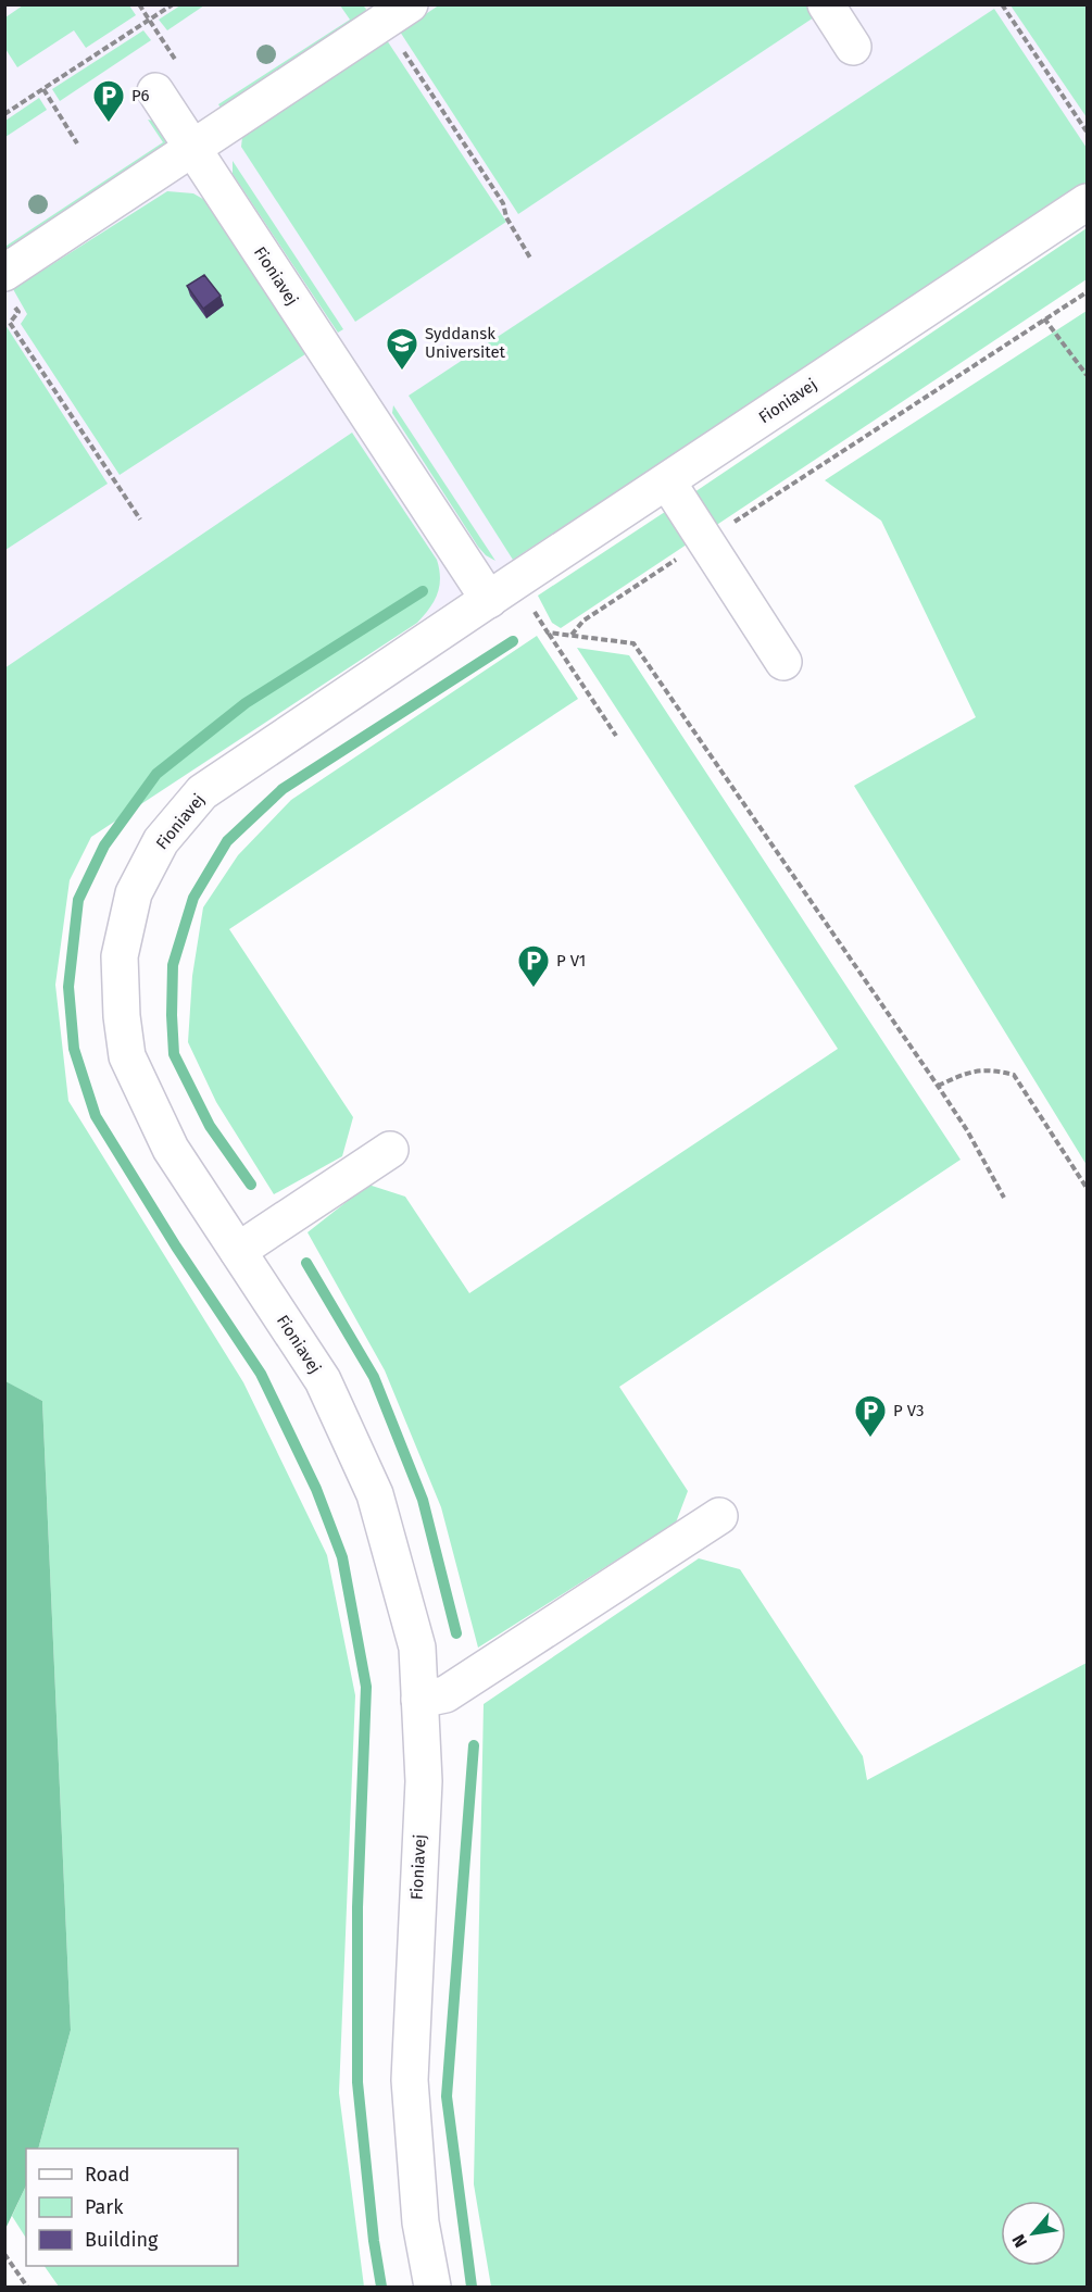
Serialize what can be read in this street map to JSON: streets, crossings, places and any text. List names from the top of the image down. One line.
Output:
{"streets":{"street":["Fioniavej"]},"places":{"parking":["P6","P V1","P V3"],"school or university":["Syddansk Universitet"]},"legend":["Road","Park","Building"],"north":"bottom left"}
